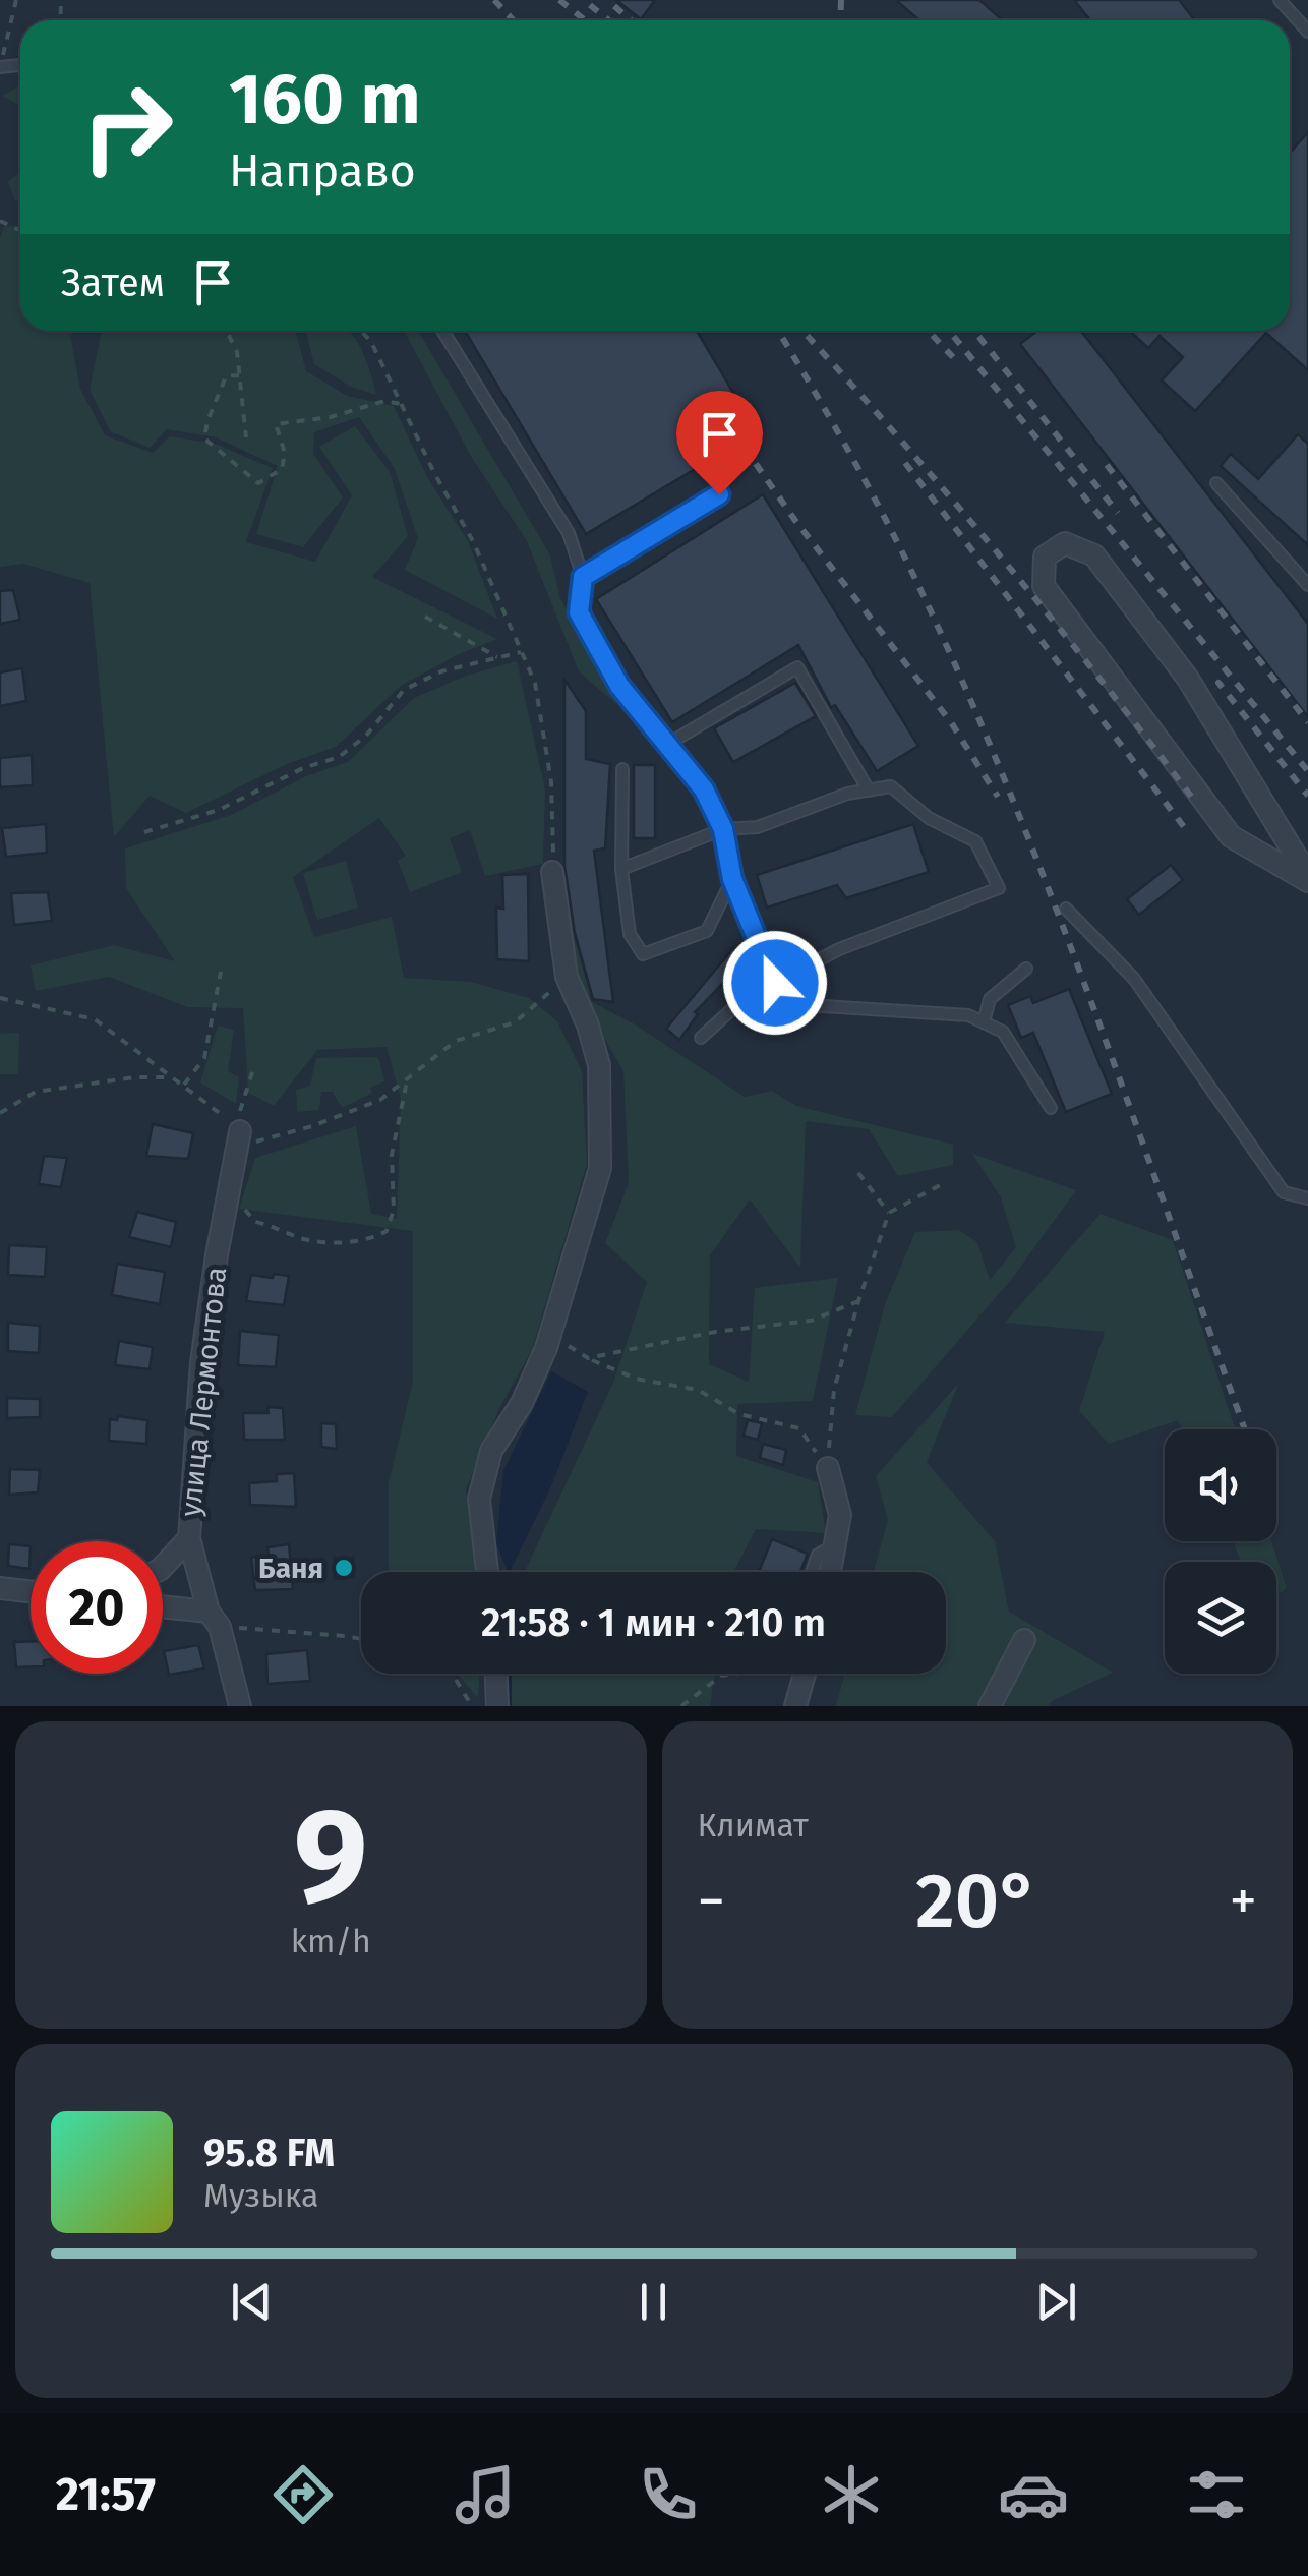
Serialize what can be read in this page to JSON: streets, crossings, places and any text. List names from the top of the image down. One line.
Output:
{"streets":{"street":["улица Лермонтова"]},"places":["Баня"],"page":{"turn":["160 m","Направо"],"then":"Затем","limit":"20","trip":"21:58 · 1 мин · 210 m","tile":[["9","km/h"],"Климат"],"heat":["−","20°","+"],"song":["95.8 FM","Музыка"],"tabs":"21:57"}}
